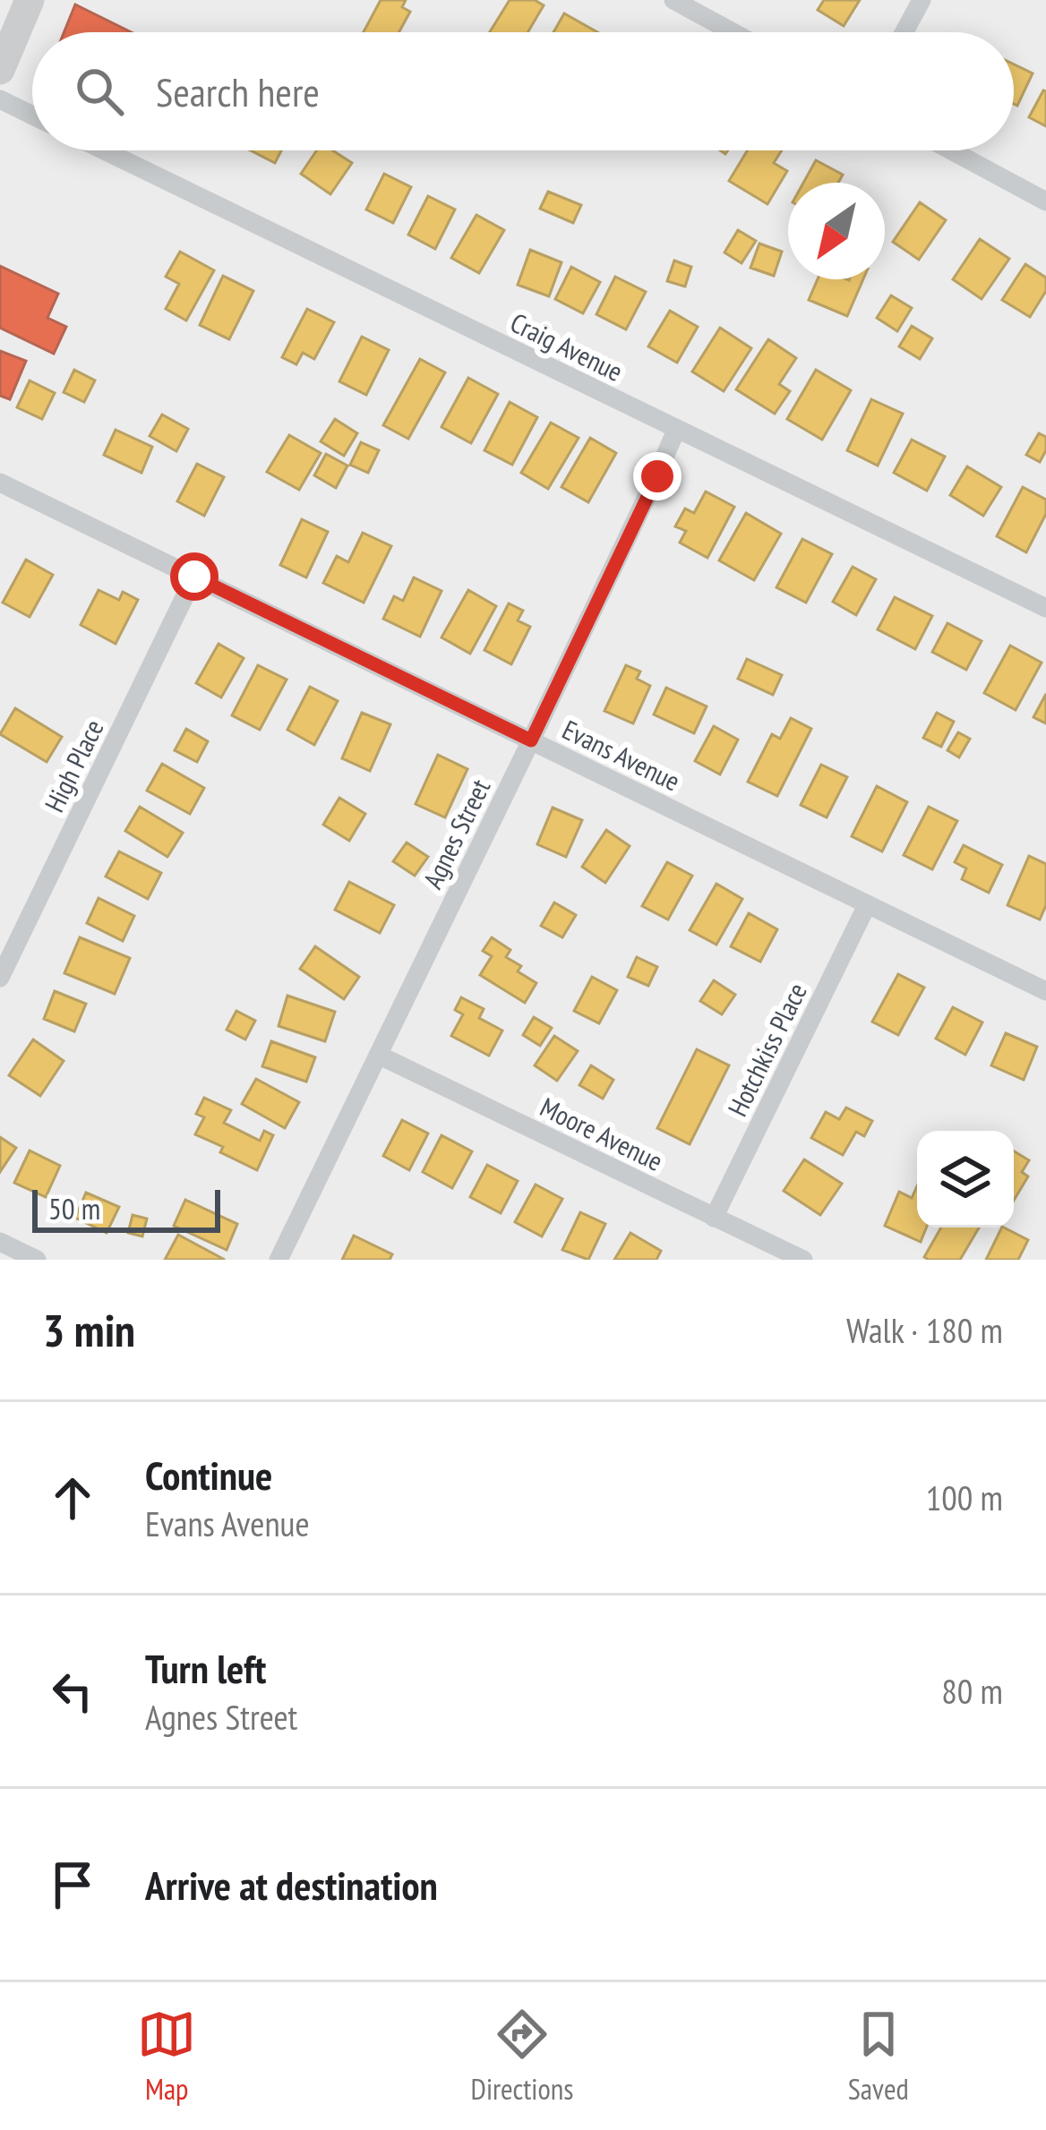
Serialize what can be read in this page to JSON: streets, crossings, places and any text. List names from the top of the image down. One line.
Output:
{"streets":{"street":["Craig Avenue","Evans Avenue","High Place","Agnes Street","Hotchkiss Place","Moore Avenue"]},"crossings":[["Craig Avenue","Agnes Street"],["Evans Avenue","High Place"],["Evans Avenue","Agnes Street"],["Evans Avenue","Hotchkiss Place"],["Agnes Street","Moore Avenue"],["Hotchkiss Place","Moore Avenue"]],"scale_bar":"50 m","north":"bottom left","page":{"search":"Search here","scale":"50 m","heading":["3 min","Walk · 180 m"],"list":[["Continue","Evans Avenue","100 m"],["Turn left","Agnes Street","80 m"],"Arrive at destination"],"nav":["Map","Directions","Saved"]}}
